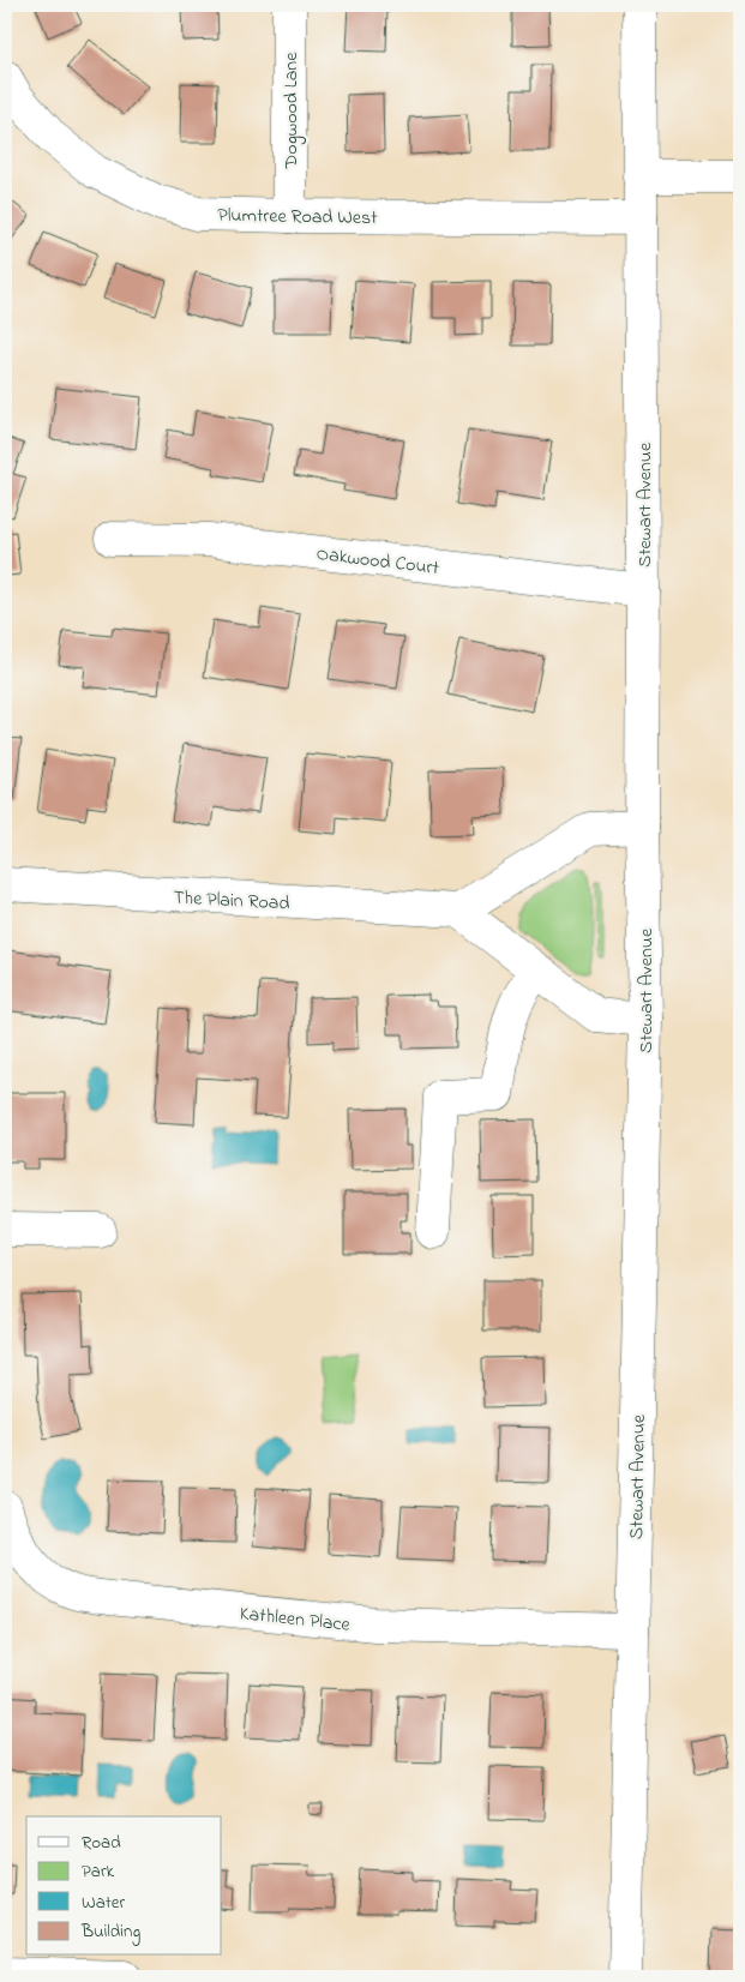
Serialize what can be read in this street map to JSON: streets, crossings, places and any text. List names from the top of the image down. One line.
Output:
{"streets":{"street":["Dogwood Lane","Plumtree Road West","Stewart Avenue","Oakwood Court","The Plain Road","Kathleen Place"]},"crossings":[["Dogwood Lane","Plumtree Road West"],["Plumtree Road West","Stewart Avenue"],["Stewart Avenue","Oakwood Court"],["Stewart Avenue","Kathleen Place"]],"legend":["Road","Park","Water","Building"]}
